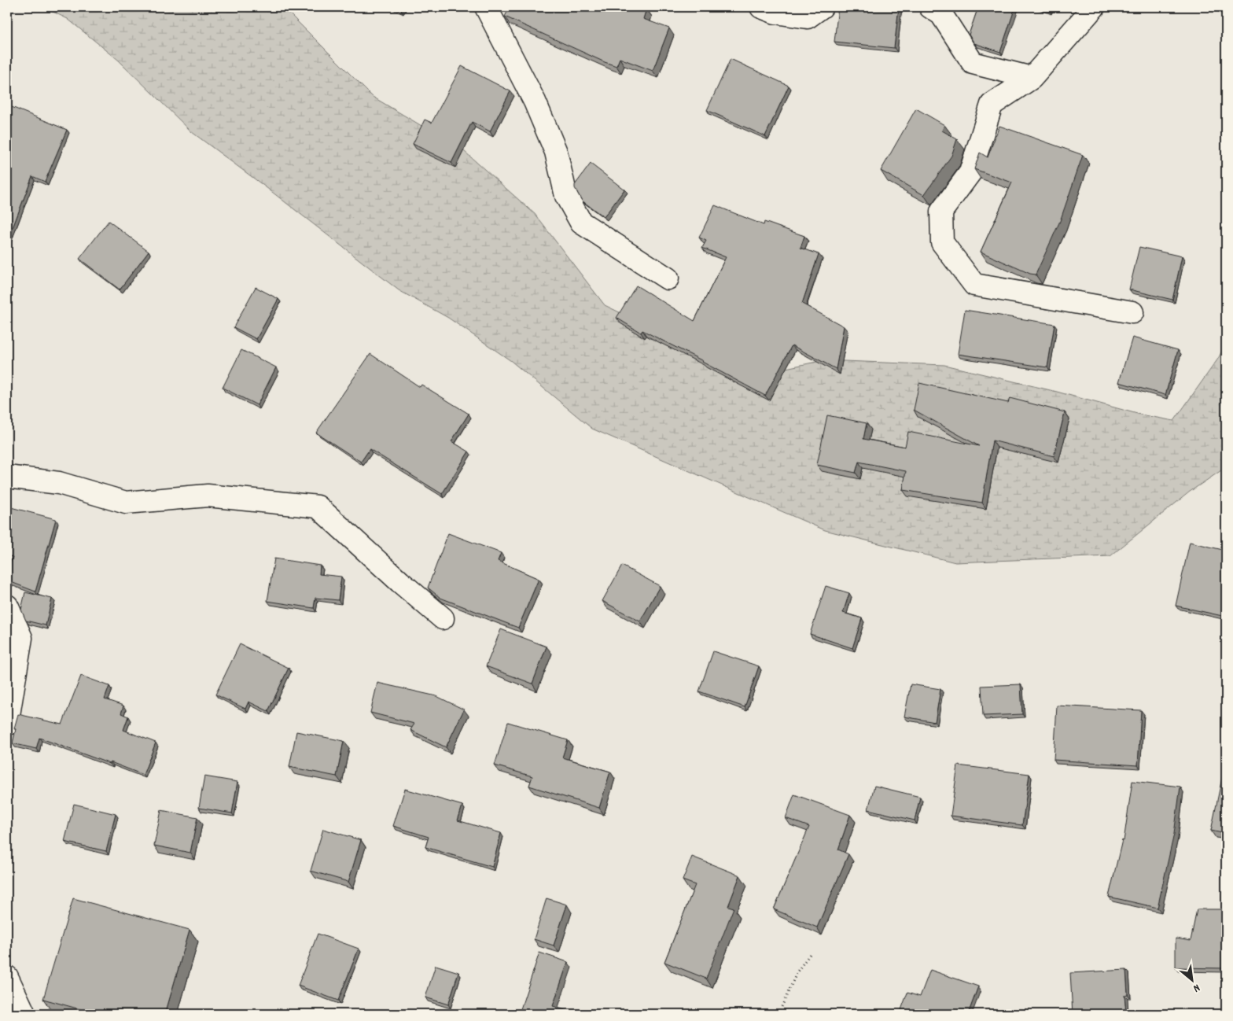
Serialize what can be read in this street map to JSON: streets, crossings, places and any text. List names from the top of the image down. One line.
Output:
{"north":"bottom right"}
